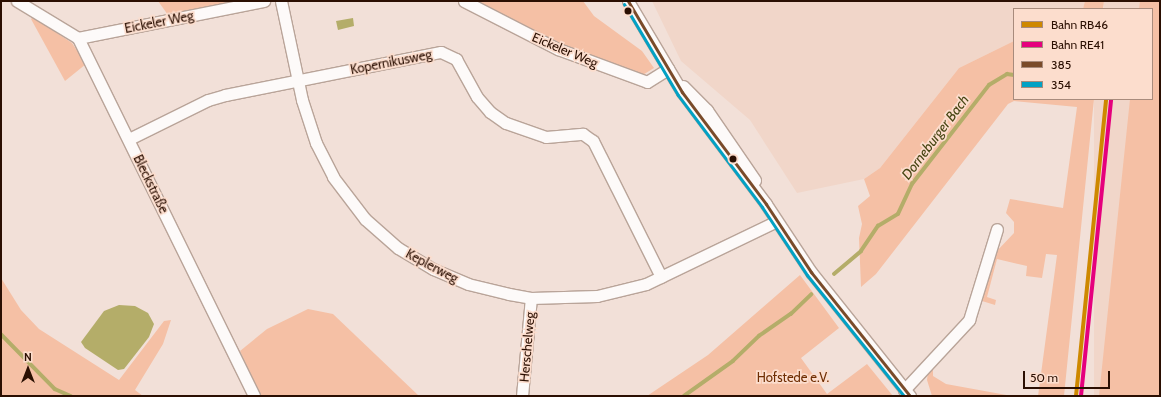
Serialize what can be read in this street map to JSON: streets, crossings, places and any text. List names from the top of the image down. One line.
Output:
{"streets":{"street":["Eickeler Weg","Kopernikusweg","Bleckstraße","Keplerweg","Herschelweg"]},"crossings":[["Eickeler Weg","Bleckstraße"],["Kopernikusweg","Bleckstraße"],["Kopernikusweg","Keplerweg"],["Keplerweg","Herschelweg"]],"water":["Dorneburger Bach"],"parks":["Hofstede e.V."],"lines":["transit line 385","transit line 354","rail line RB46","rail line RE41"],"legend":["Bahn RB46","Bahn RE41","385","354"],"scale_bar":"50 m","north":"top"}
